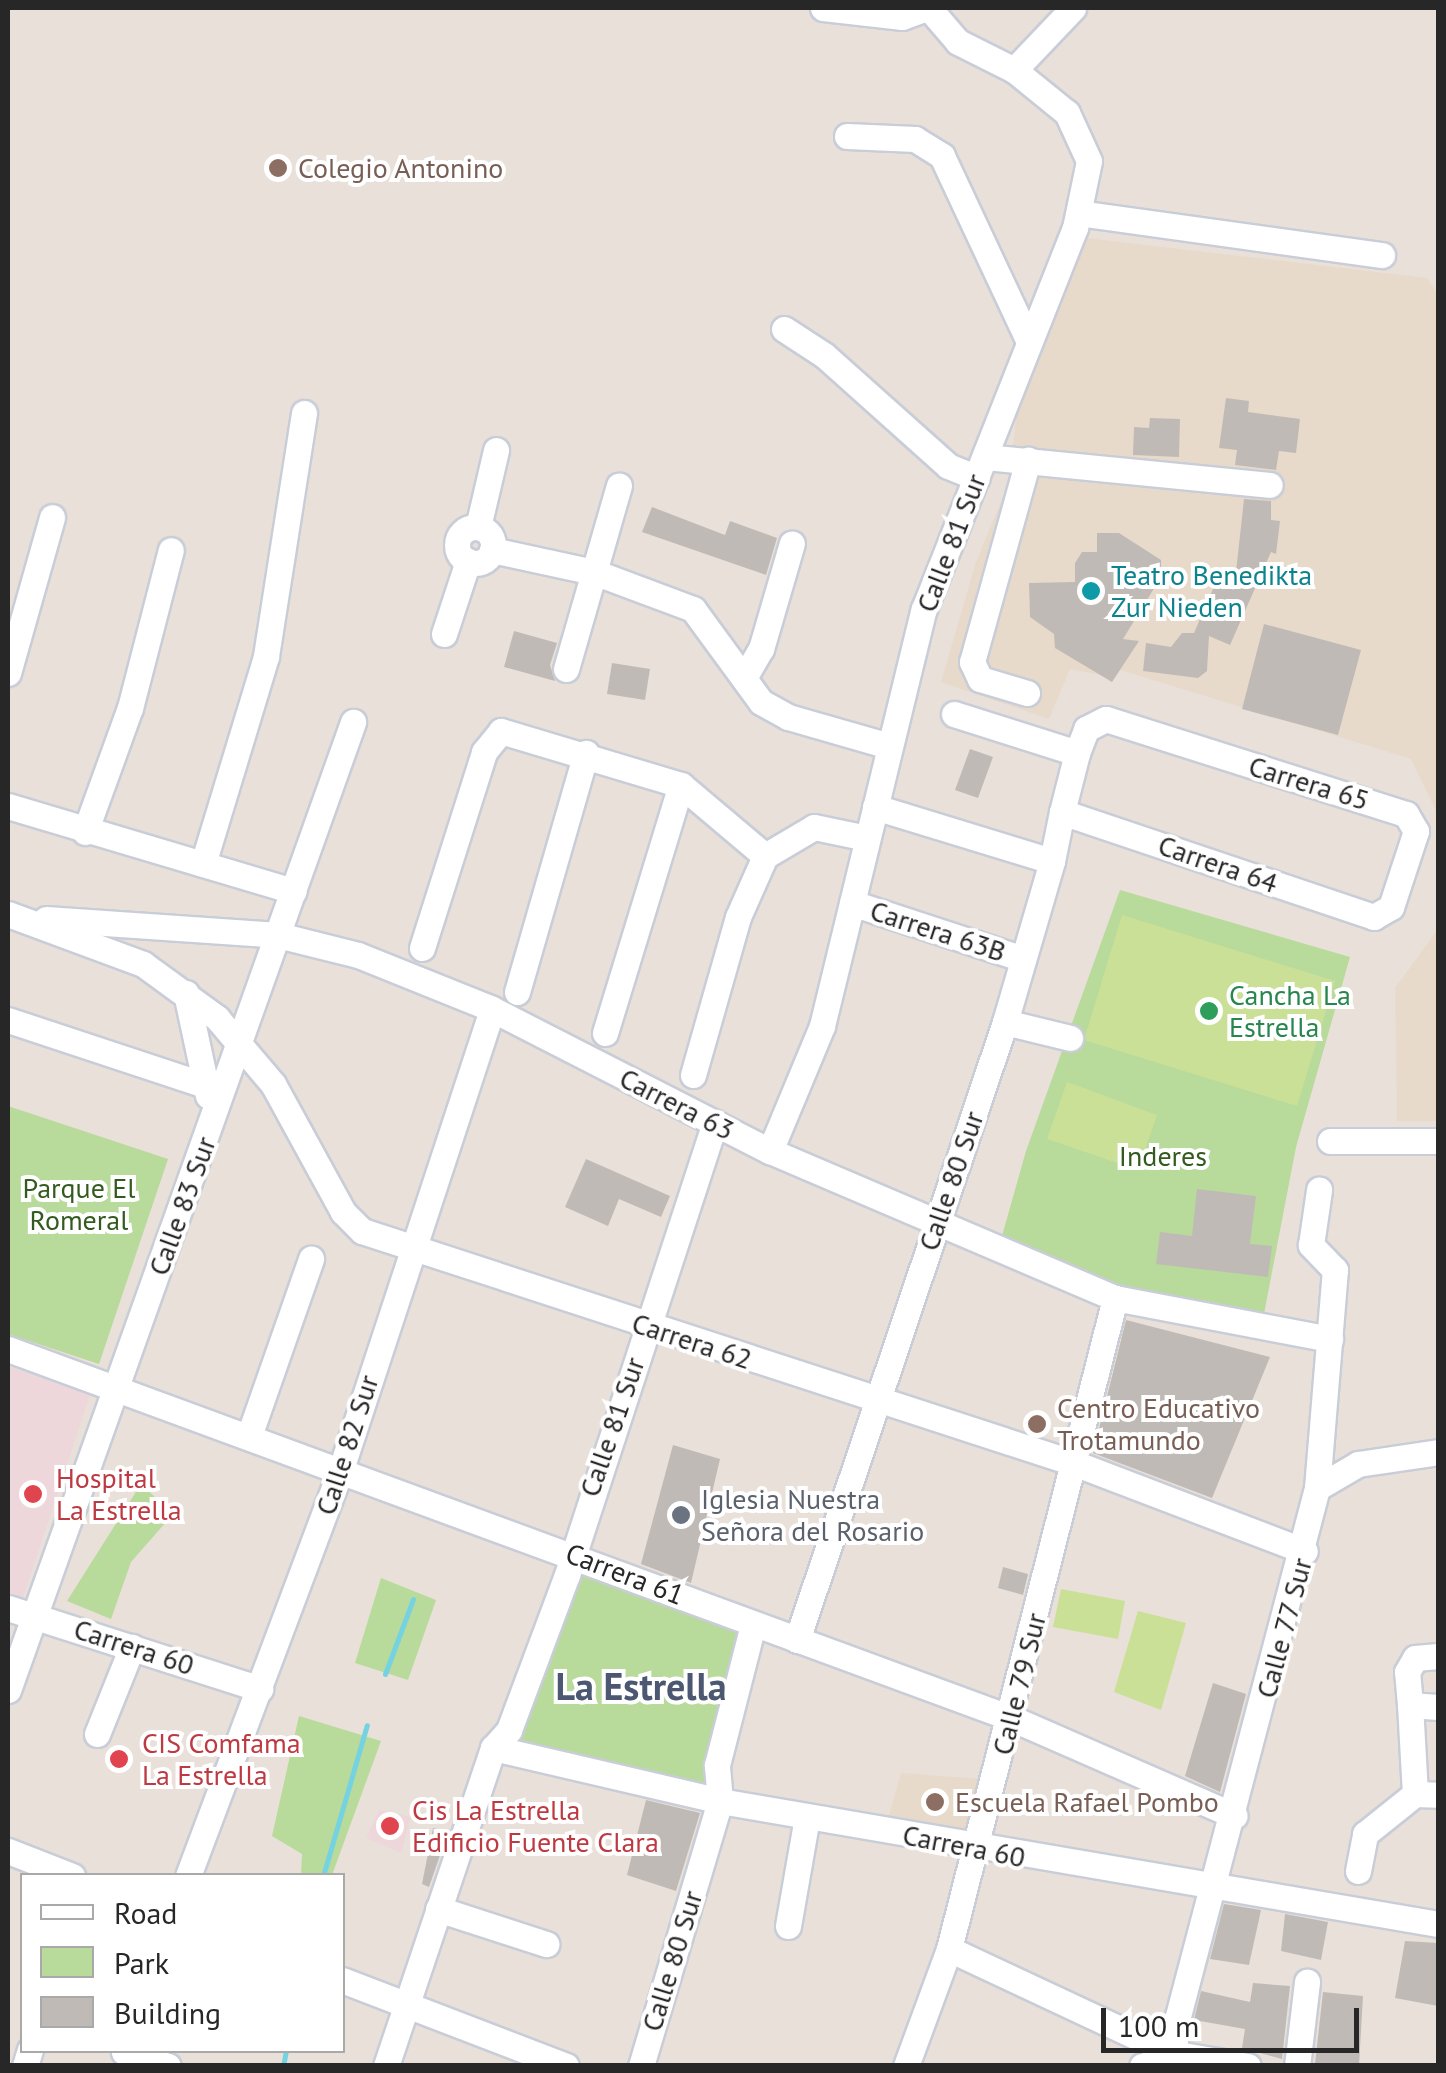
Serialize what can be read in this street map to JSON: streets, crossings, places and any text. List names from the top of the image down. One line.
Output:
{"streets":{"street":["Calle 81 Sur","Carrera 65","Carrera 64","Carrera 63B","Carrera 63","Calle 80 Sur","Calle 83 Sur","Carrera 62","Calle 82 Sur","Carrera 61","Calle 77 Sur","Carrera 60","Calle 79 Sur"]},"crossings":[["Calle 81 Sur","Carrera 63B"],["Calle 81 Sur","Carrera 63"],["Calle 81 Sur","Carrera 62"],["Calle 81 Sur","Carrera 61"],["Calle 81 Sur","Carrera 60"],["Carrera 65","Carrera 64"],["Carrera 65","Calle 80 Sur"],["Carrera 64","Calle 80 Sur"],["Carrera 63B","Calle 80 Sur"],["Carrera 63","Calle 80 Sur"],["Carrera 63","Calle 83 Sur"],["Carrera 63","Carrera 62"],["Carrera 63","Calle 82 Sur"],["Carrera 63","Calle 77 Sur"],["Carrera 63","Calle 79 Sur"],["Calle 80 Sur","Carrera 62"],["Calle 80 Sur","Carrera 61"],["Calle 80 Sur","Carrera 60"],["Calle 83 Sur","Carrera 62"],["Calle 83 Sur","Carrera 61"],["Calle 83 Sur","Carrera 60"],["Carrera 62","Calle 82 Sur"],["Carrera 62","Calle 77 Sur"],["Carrera 62","Calle 79 Sur"],["Calle 82 Sur","Carrera 61"],["Calle 82 Sur","Carrera 60"],["Carrera 61","Calle 77 Sur"],["Carrera 61","Calle 79 Sur"],["Calle 77 Sur","Carrera 60"],["Carrera 60","Calle 79 Sur"]],"districts":["La Estrella"],"parks":["Inderes","Parque El Romeral"],"places":["Colegio Antonino","Teatro Benedikta Zur Nieden","Cancha La Estrella","Centro Educativo Trotamundo","Hospital La Estrella","Iglesia Nuestra Señora del Rosario","CIS Comfama La Estrella","Escuela Rafael Pombo","Cis La Estrella Edificio Fuente Clara"],"legend":["Road","Park","Building"],"scale_bar":"100 m"}
